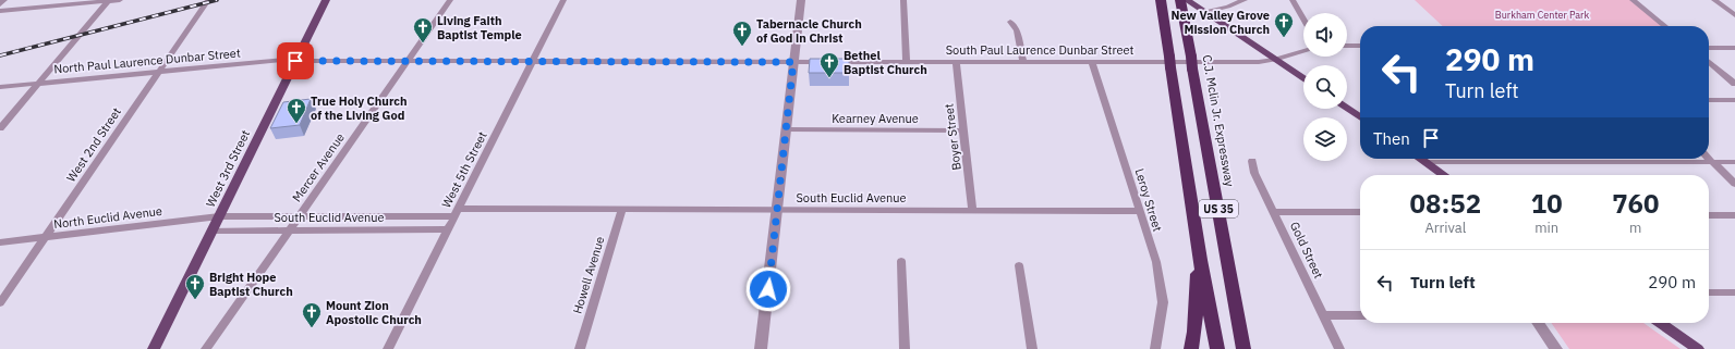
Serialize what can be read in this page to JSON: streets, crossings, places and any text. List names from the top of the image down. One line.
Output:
{"streets":{"highway":["C.J. Mclin Jr. Expressway","US 35"],"main road":["West 3rd Street"],"street":["South Paul Laurence Dunbar Street","North Paul Laurence Dunbar Street","Kearney Avenue","Boyer Street","West 2nd Street","Mercer Avenue","West 5th Street","South Euclid Avenue","Leroy Street","North Euclid Avenue","Gold Street","Howell Avenue"]},"crossings":[["South Paul Laurence Dunbar Street","North Paul Laurence Dunbar Street"],["South Paul Laurence Dunbar Street","Boyer Street"],["South Paul Laurence Dunbar Street","Mercer Avenue"],["South Paul Laurence Dunbar Street","West 3rd Street"],["South Paul Laurence Dunbar Street","West 5th Street"],["South Paul Laurence Dunbar Street","Leroy Street"],["North Paul Laurence Dunbar Street","West 2nd Street"],["North Paul Laurence Dunbar Street","West 3rd Street"],["Kearney Avenue","Boyer Street"],["Boyer Street","South Euclid Avenue"],["West 2nd Street","North Euclid Avenue"],["Mercer Avenue","South Euclid Avenue"],["West 3rd Street","South Euclid Avenue"],["West 3rd Street","North Euclid Avenue"],["West 5th Street","South Euclid Avenue"],["South Euclid Avenue","Leroy Street"],["South Euclid Avenue","North Euclid Avenue"],["South Euclid Avenue","Howell Avenue"]],"parks":["Burkham Center Park"],"places":{"church":["New Valley Grove Mission Church","Living Faith Baptist Temple","Tabernacle Church of God in Christ","Bethel Baptist Church","True Holy Church of the Living God","Bright Hope Baptist Church","Mount Zion Apostolic Church"]},"page":{"turn":["290 m","Turn left"],"then":"Then","eta":["08:52","Arrival","10","min","760","m"],"list":[{"name":"Turn left","value":"290 m"}]}}
